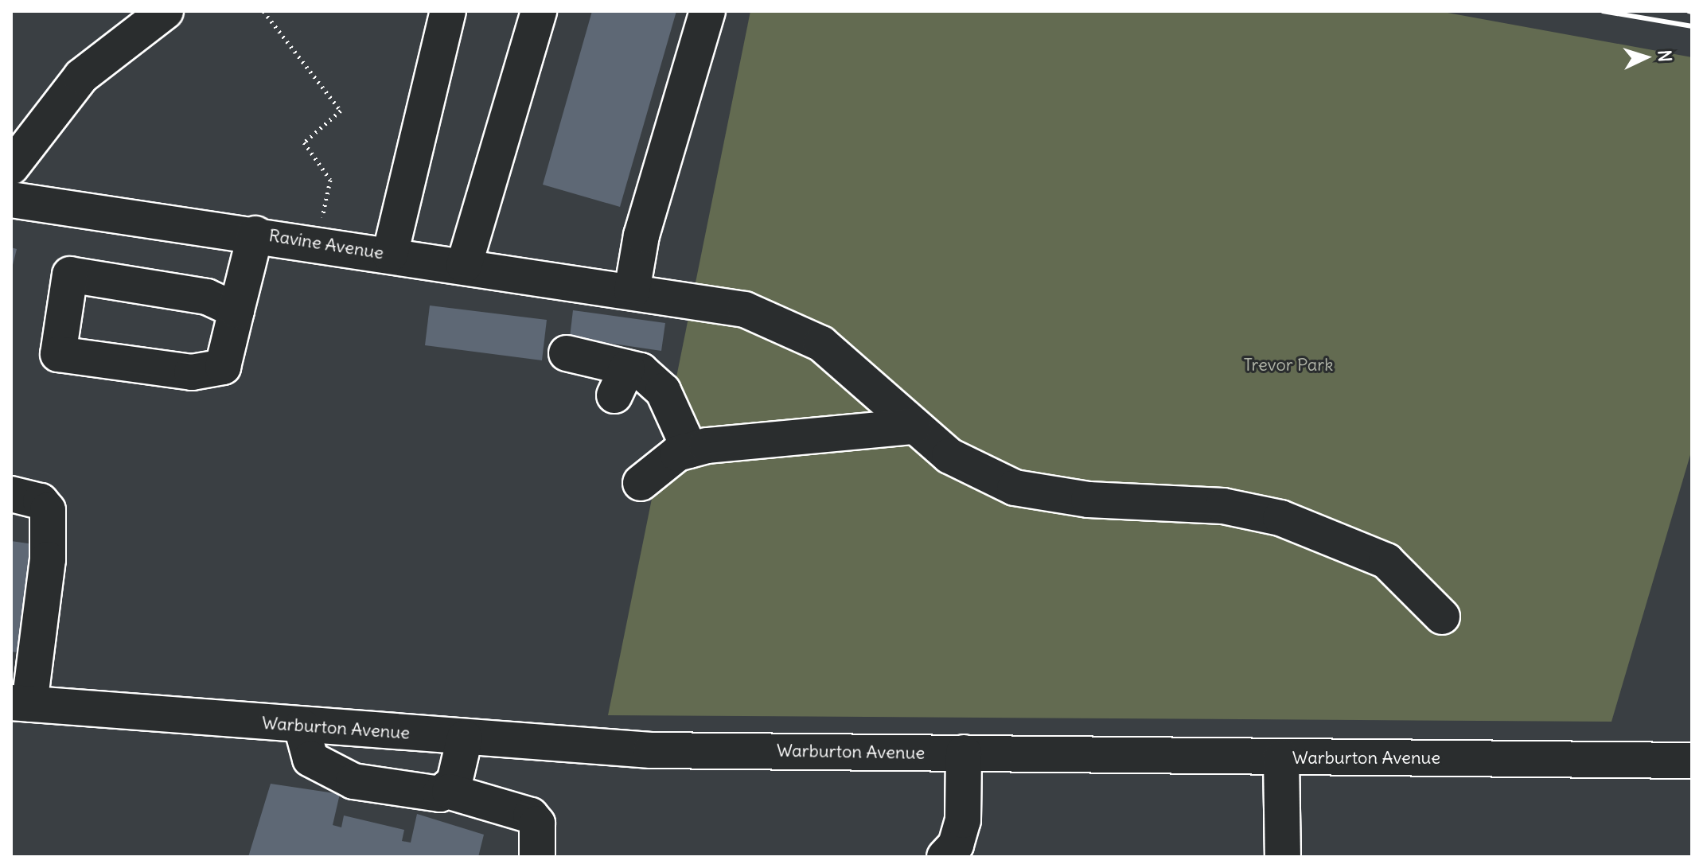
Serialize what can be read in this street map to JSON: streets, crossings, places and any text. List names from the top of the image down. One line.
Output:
{"streets":{"street":["Ravine Avenue","Warburton Avenue"]},"parks":["Trevor Park"],"north":"right"}
